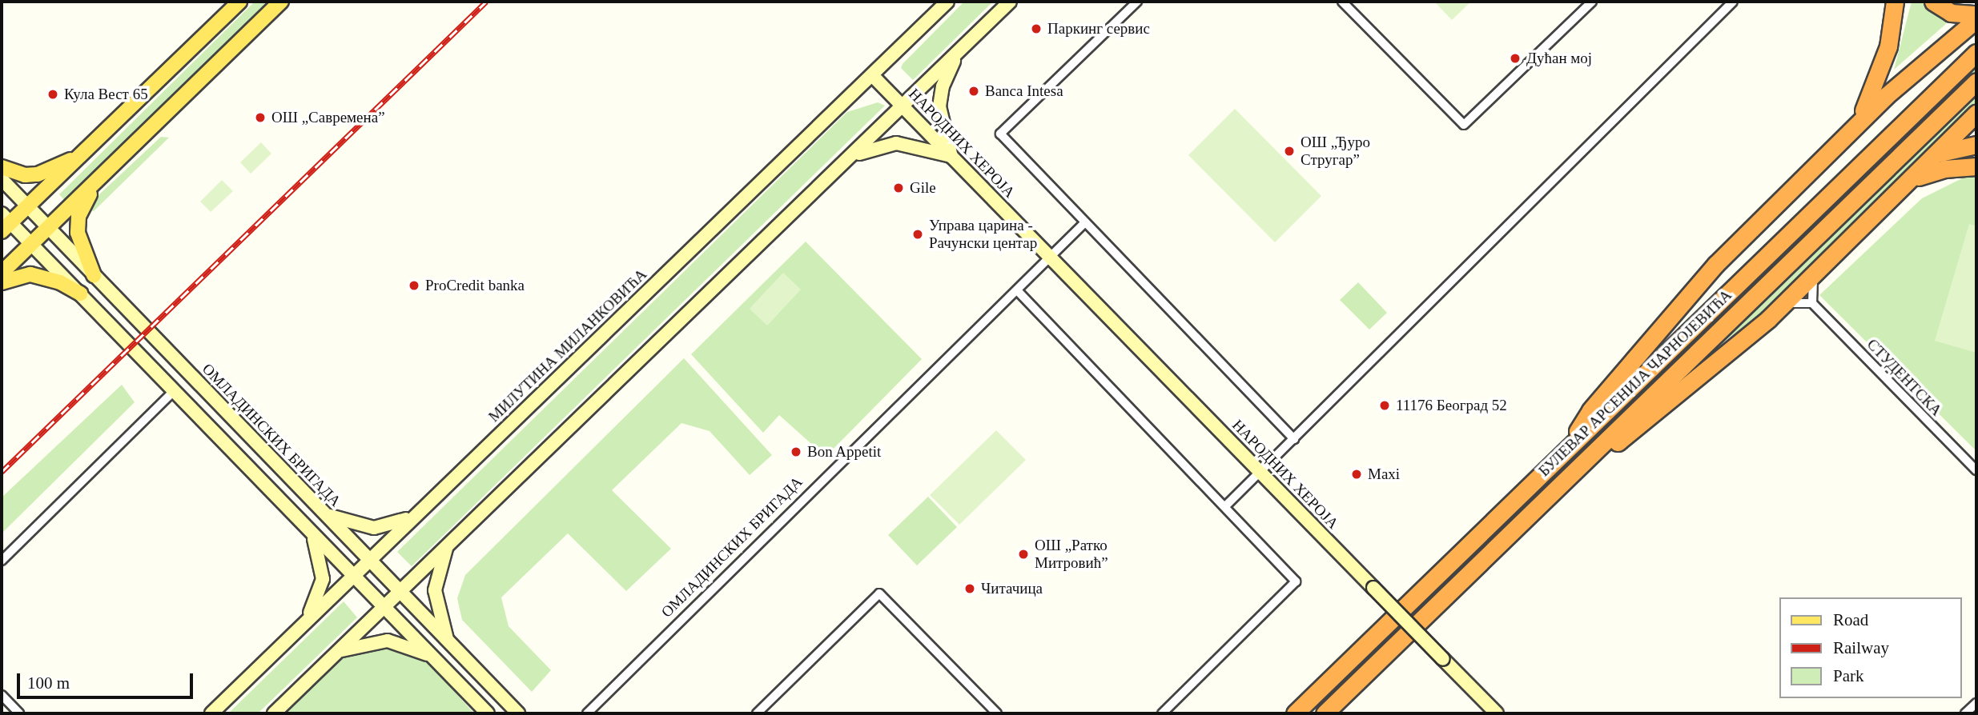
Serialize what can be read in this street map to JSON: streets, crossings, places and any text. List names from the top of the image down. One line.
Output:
{"streets":{"highway":["БУЛЕВАР АРСЕНИЈА ЧАРНОЈЕВИЋА"],"street":["НАРОДНИХ ХЕРОЈА","МИЛУТИНА МИЛАНКОВИЋА","СТУДЕНТСКА","ОМЛАДИНСКИХ БРИГАДА"]},"crossings":[["НАРОДНИХ ХЕРОЈА","МИЛУТИНА МИЛАНКОВИЋА"],["МИЛУТИНА МИЛАНКОВИЋА","ОМЛАДИНСКИХ БРИГАДА"]],"places":["Паркинг сервис","Дућан мој","Banca Intesa","Кула Вест 65","ОШ „Савремена”","ОШ „Ђуро Стругар”","Gile","Управа царина - Рачунски центар","ProCredit banka","11176 Београд 52","Bon Appetit","Maxi","ОШ „Ратко Митровић”","Читачица"],"legend":["Road","Railway","Park"],"scale_bar":"100 m"}
